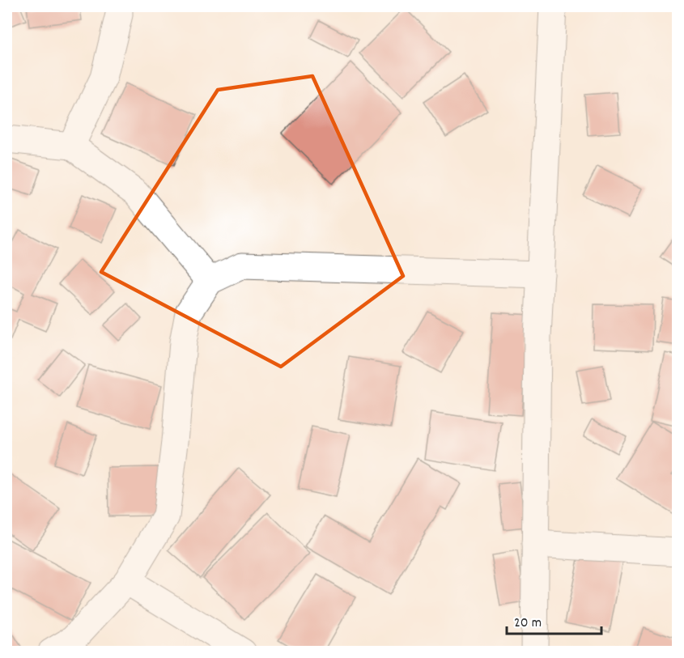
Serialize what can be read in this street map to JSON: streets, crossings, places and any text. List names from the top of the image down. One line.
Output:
{"scale_bar":"20 m"}
